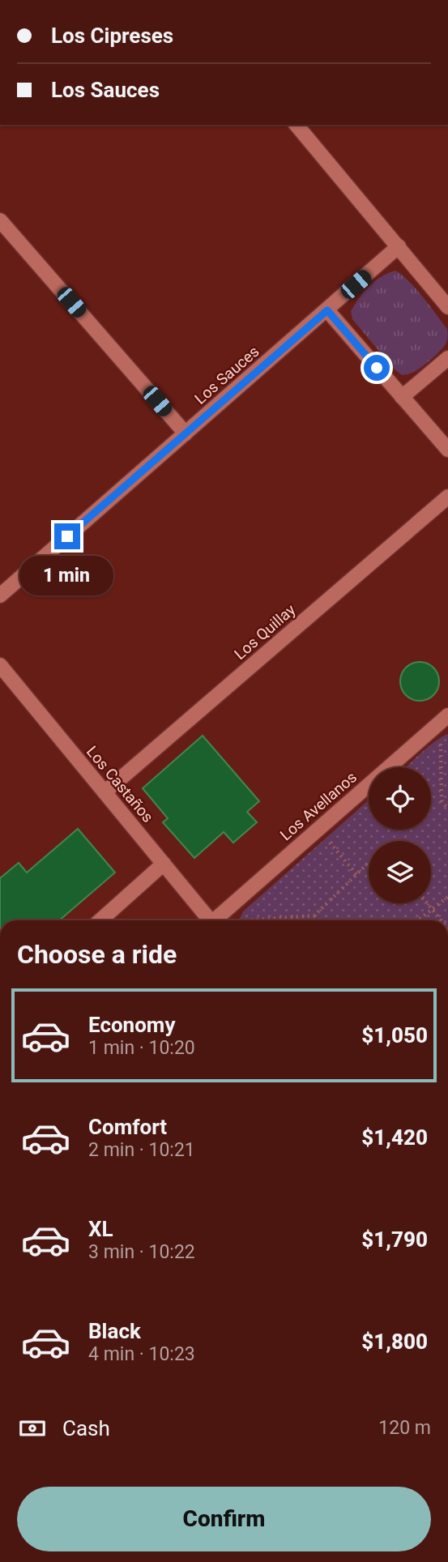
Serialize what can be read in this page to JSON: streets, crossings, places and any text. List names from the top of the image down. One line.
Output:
{"streets":{"street":["Los Sauces","Los Quillay","Los Castaños","Los Avellanos"]},"crossings":[["Los Quillay","Los Castaños"]],"page":{"banner":["Los Cipreses","Los Sauces"],"bubble":"1 min","heading":"Choose a ride","list":[{"name":"Economy","note":"1 min · 10:20","value":"$1,050"},{"name":"Comfort","note":"2 min · 10:21","value":"$1,420"},{"name":"XL","note":"3 min · 10:22","value":"$1,790"},{"name":"Black","note":"4 min · 10:23","value":"$1,800"}],"pay":["Cash","120 m"],"buttons":"Confirm"}}
